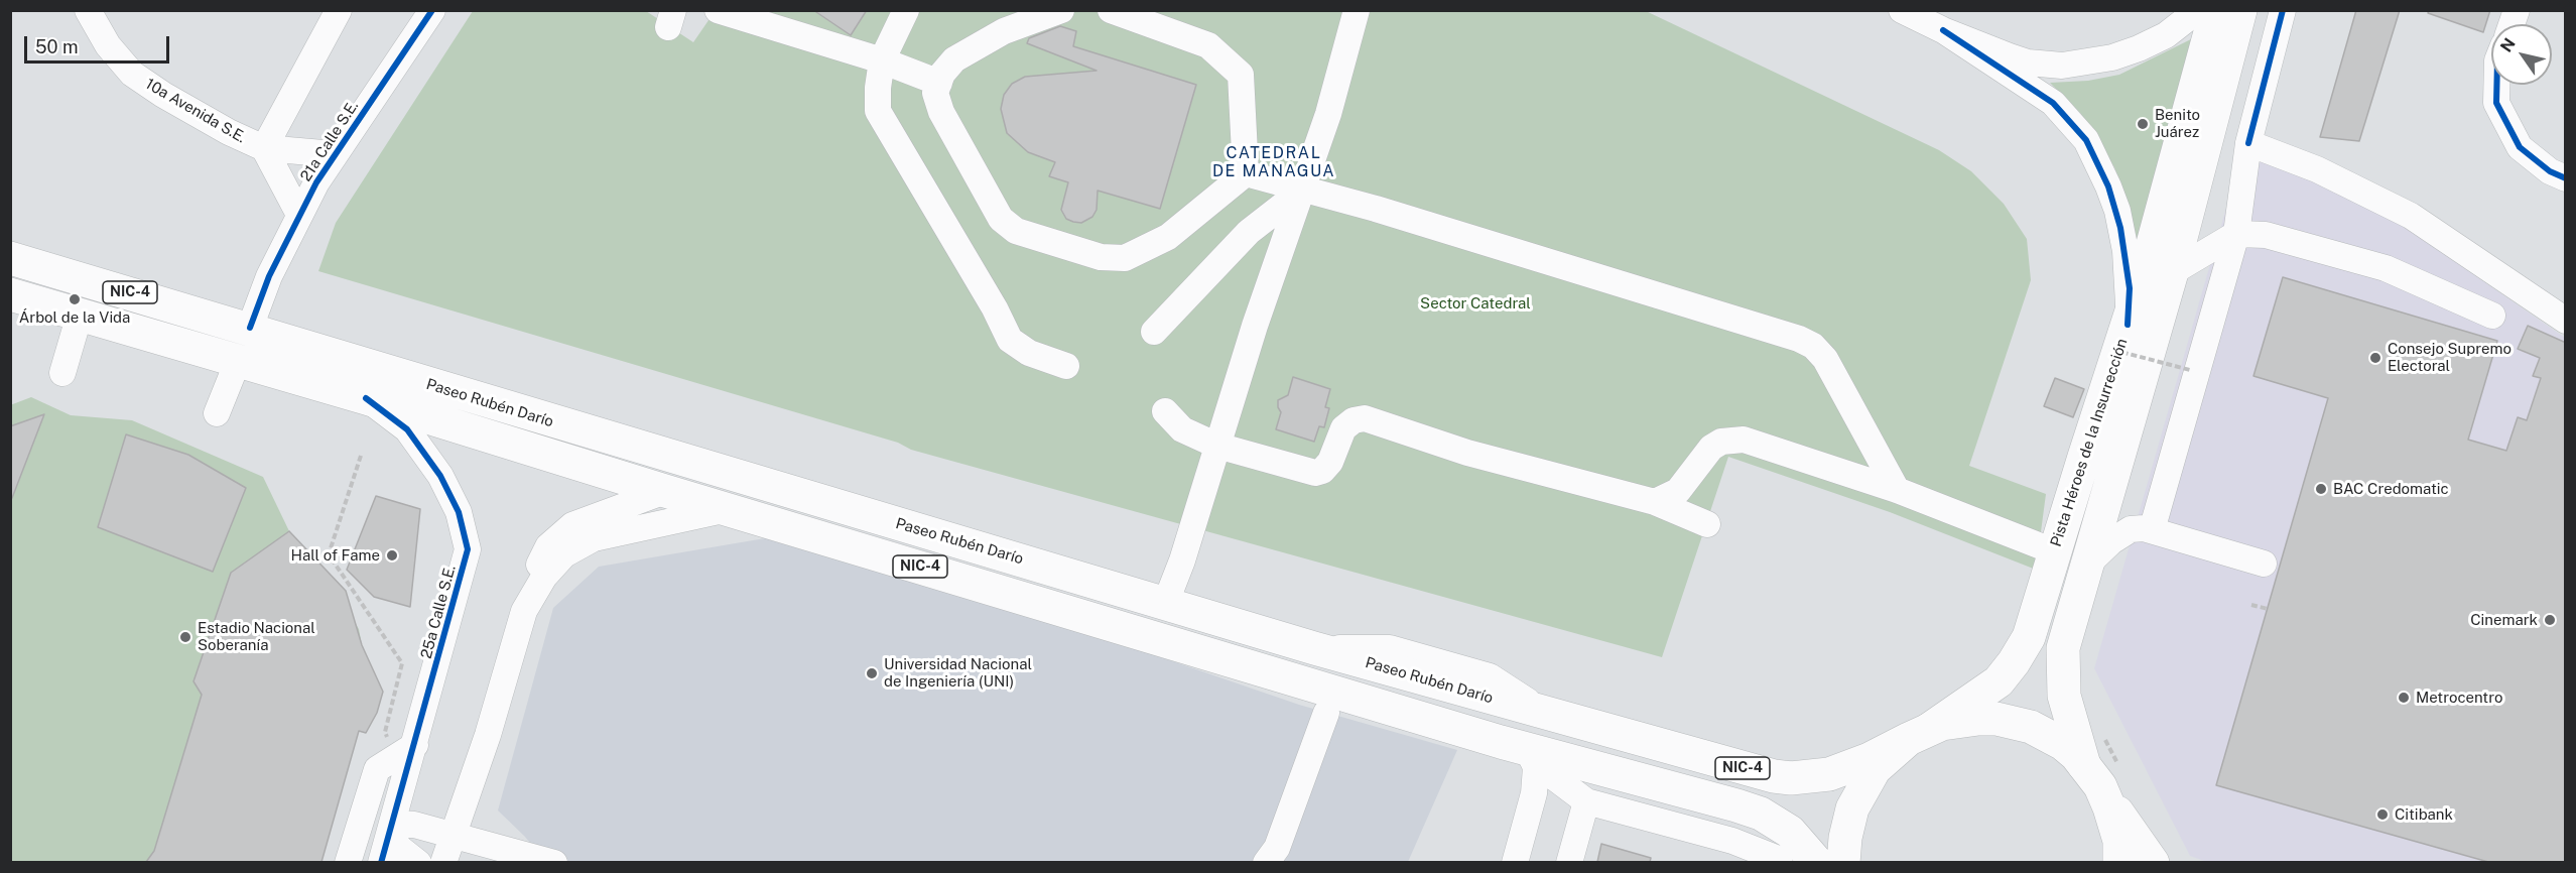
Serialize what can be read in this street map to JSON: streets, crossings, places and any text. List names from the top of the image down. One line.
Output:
{"streets":{"main road":["NIC-4","Paseo Rubén Darío","Pista Héroes de la Insurrección"],"street":["10a Avenida S.E.","21a Calle S.E.","25a Calle S.E."]},"crossings":[["10a Avenida S.E.","21a Calle S.E."],["21a Calle S.E.","Paseo Rubén Darío"],["NIC-4","Paseo Rubén Darío"],["NIC-4","Pista Héroes de la Insurrección"],["Paseo Rubén Darío","Pista Héroes de la Insurrección"],["Paseo Rubén Darío","25a Calle S.E."]],"districts":["CATEDRAL DE MANAGUA"],"parks":["Sector Catedral"],"places":["Benito Juárez","Árbol de la Vida","Consejo Supremo Electoral","BAC Credomatic","Hall of Fame","Cinemark","Estadio Nacional Soberanía","Universidad Nacional de Ingeniería (UNI)","Metrocentro","Citibank"],"scale_bar":"50 m","north":"top left"}
